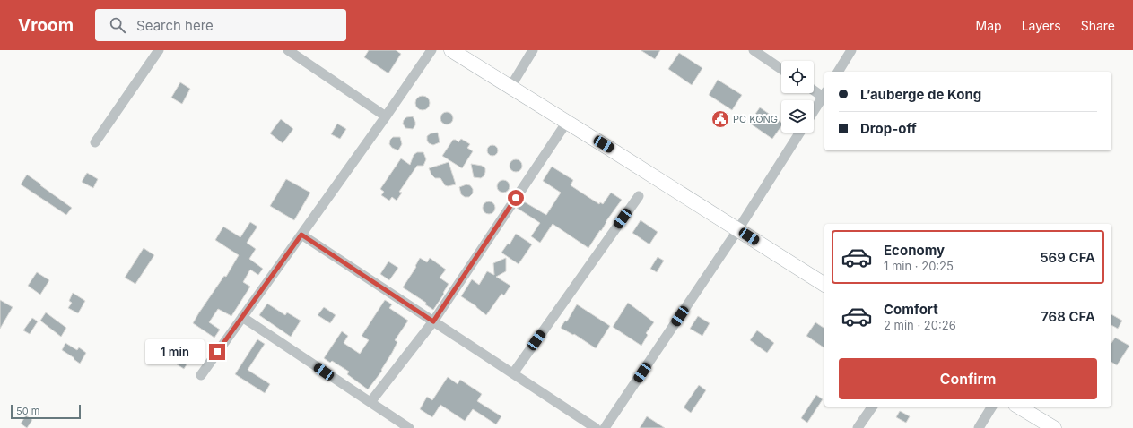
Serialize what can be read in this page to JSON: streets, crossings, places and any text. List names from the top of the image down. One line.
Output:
{"places":{"public building":["PC KONG"]},"scale_bar":"50 m","page":{"header":"Vroom","search":"Search here","nav":["Map","Layers","Share"],"banner":["L’auberge de Kong","Drop-off"],"list":[{"name":"Economy","note":"1 min · 20:25","value":"569 CFA"},{"name":"Comfort","note":"2 min · 20:26","value":"768 CFA"}],"bubble":"1 min","buttons":"Confirm","scale":"50 m"}}
